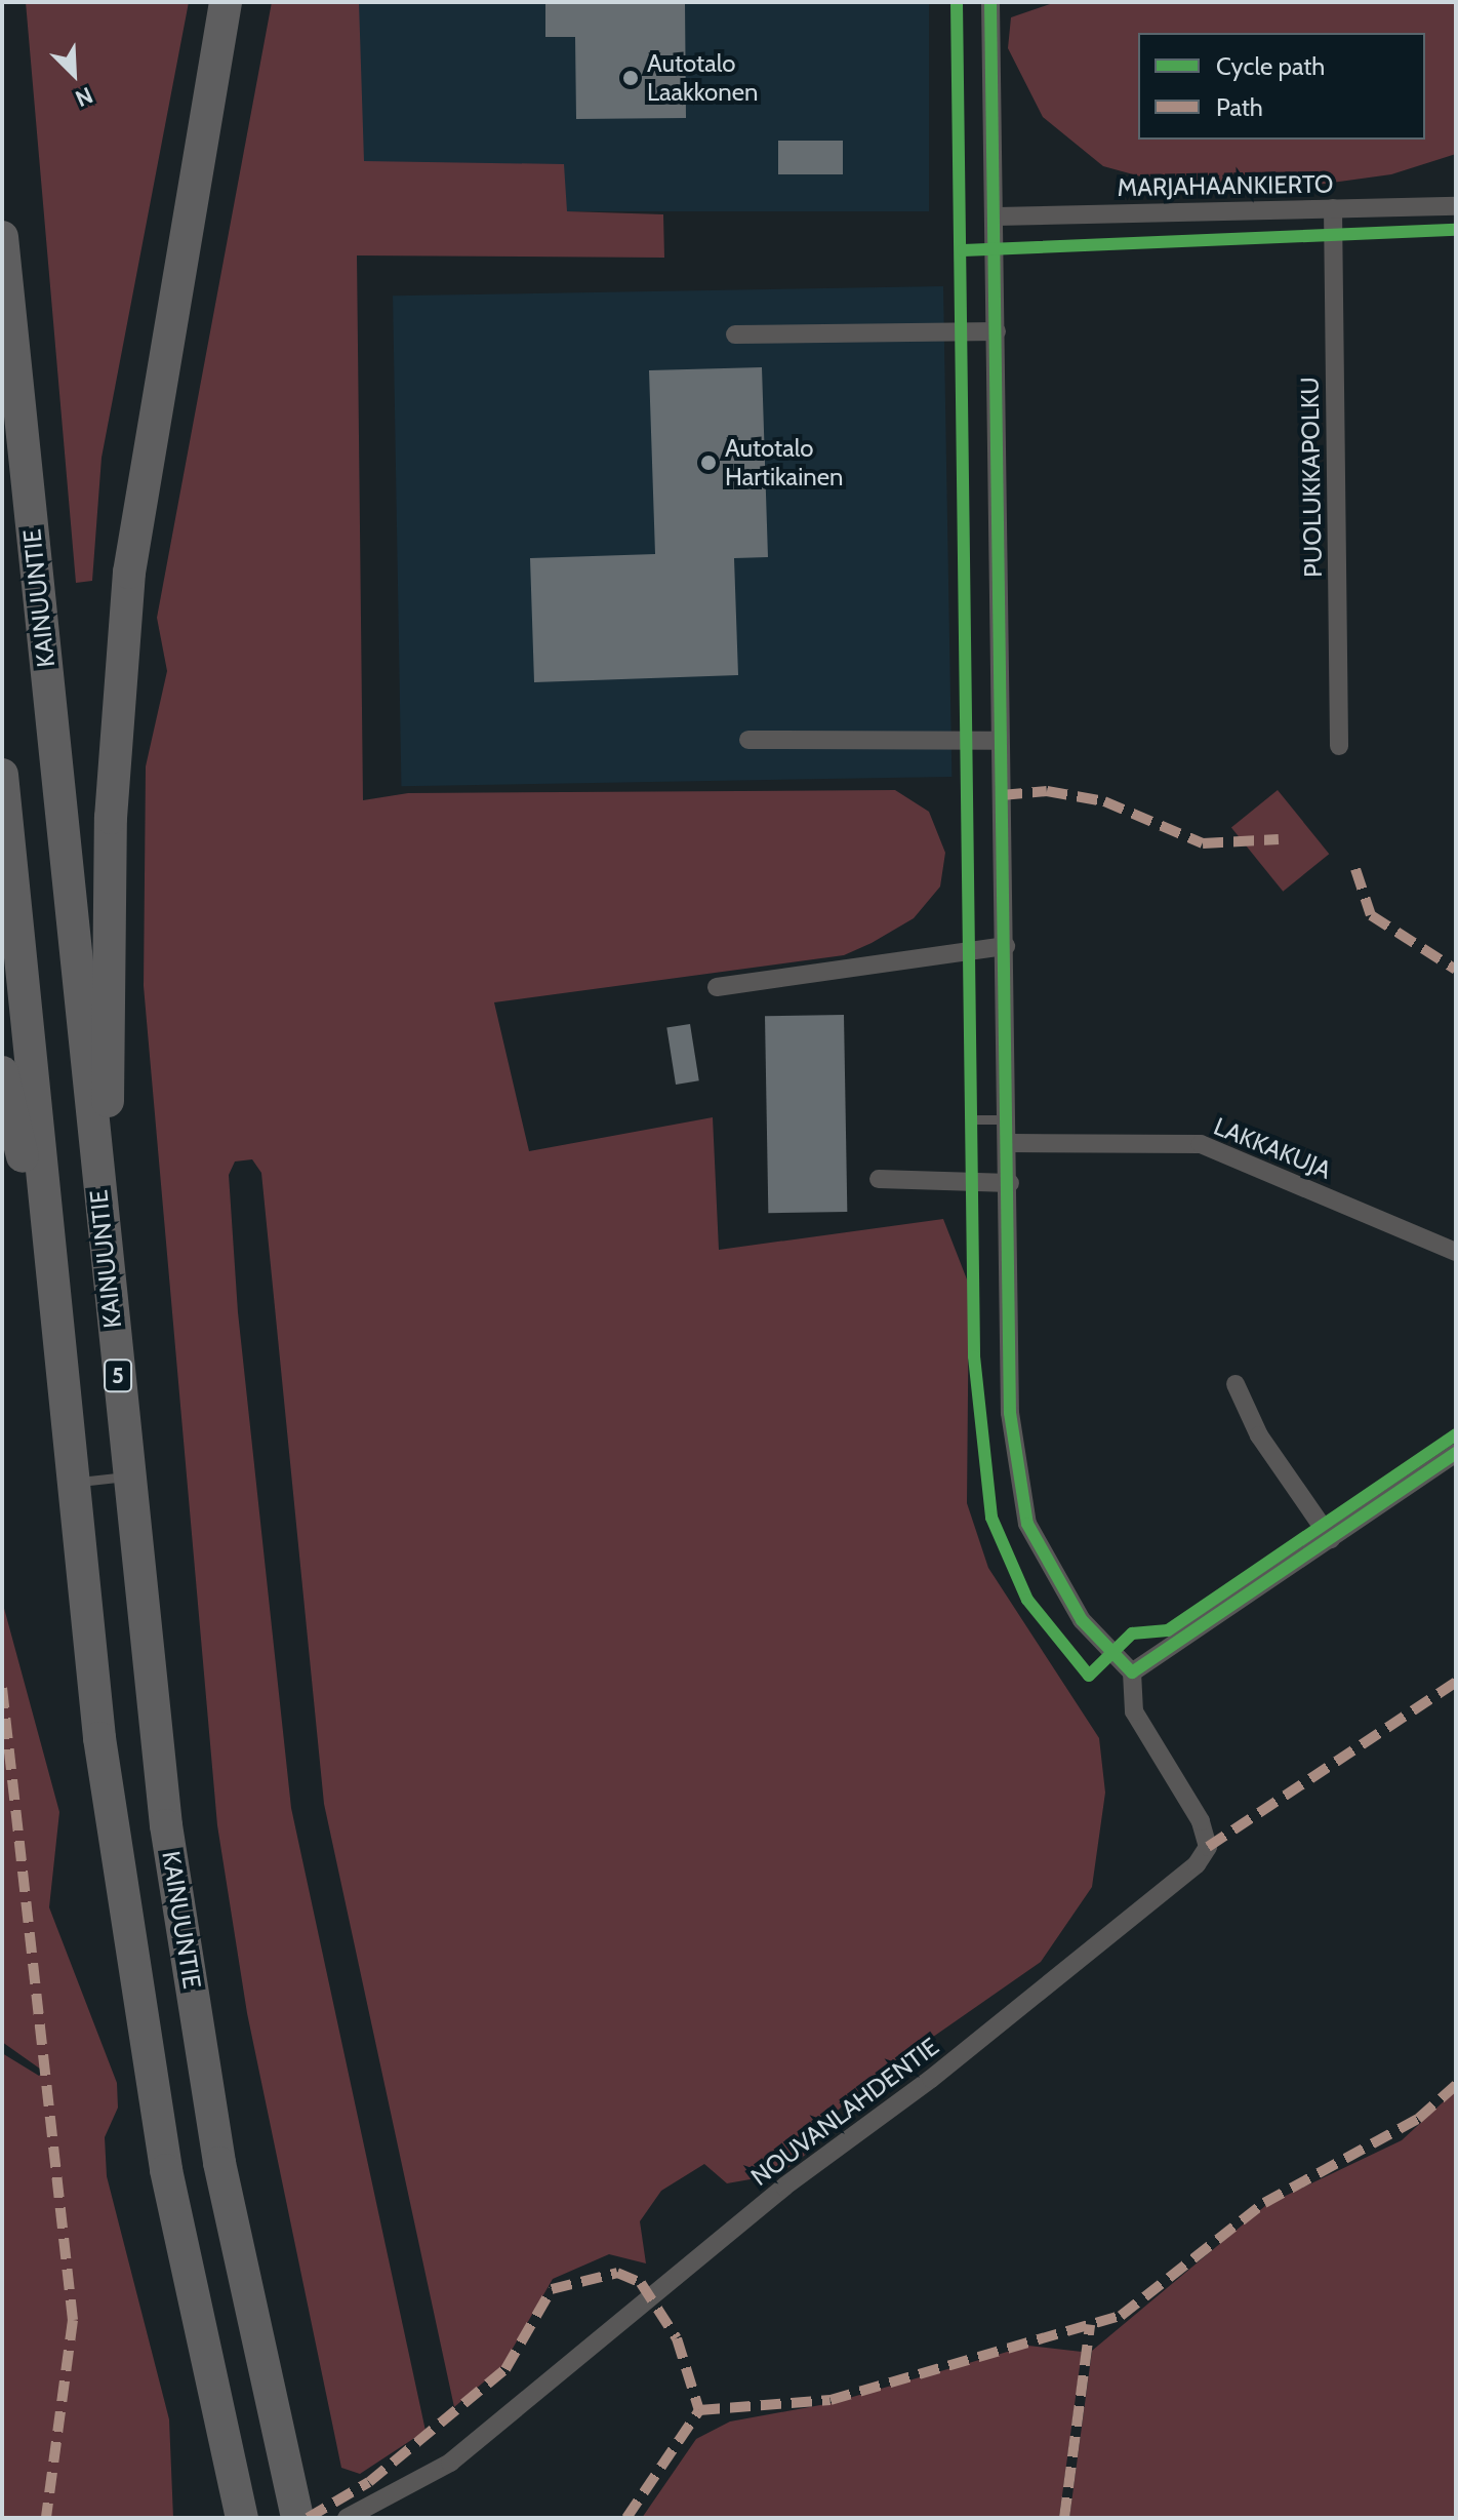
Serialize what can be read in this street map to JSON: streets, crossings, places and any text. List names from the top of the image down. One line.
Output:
{"streets":{"highway":["KAINUUNTIE","5"],"street":["MARJAHAANKIERTO","PUOLUKKAPOLKU","LAKKAKUJA","NOUVANLAHDENTIE"]},"crossings":[["MARJAHAANKIERTO","PUOLUKKAPOLKU"]],"places":["Autotalo Laakkonen","Autotalo Hartikainen"],"legend":["Cycle path","Path"],"north":"bottom right"}
